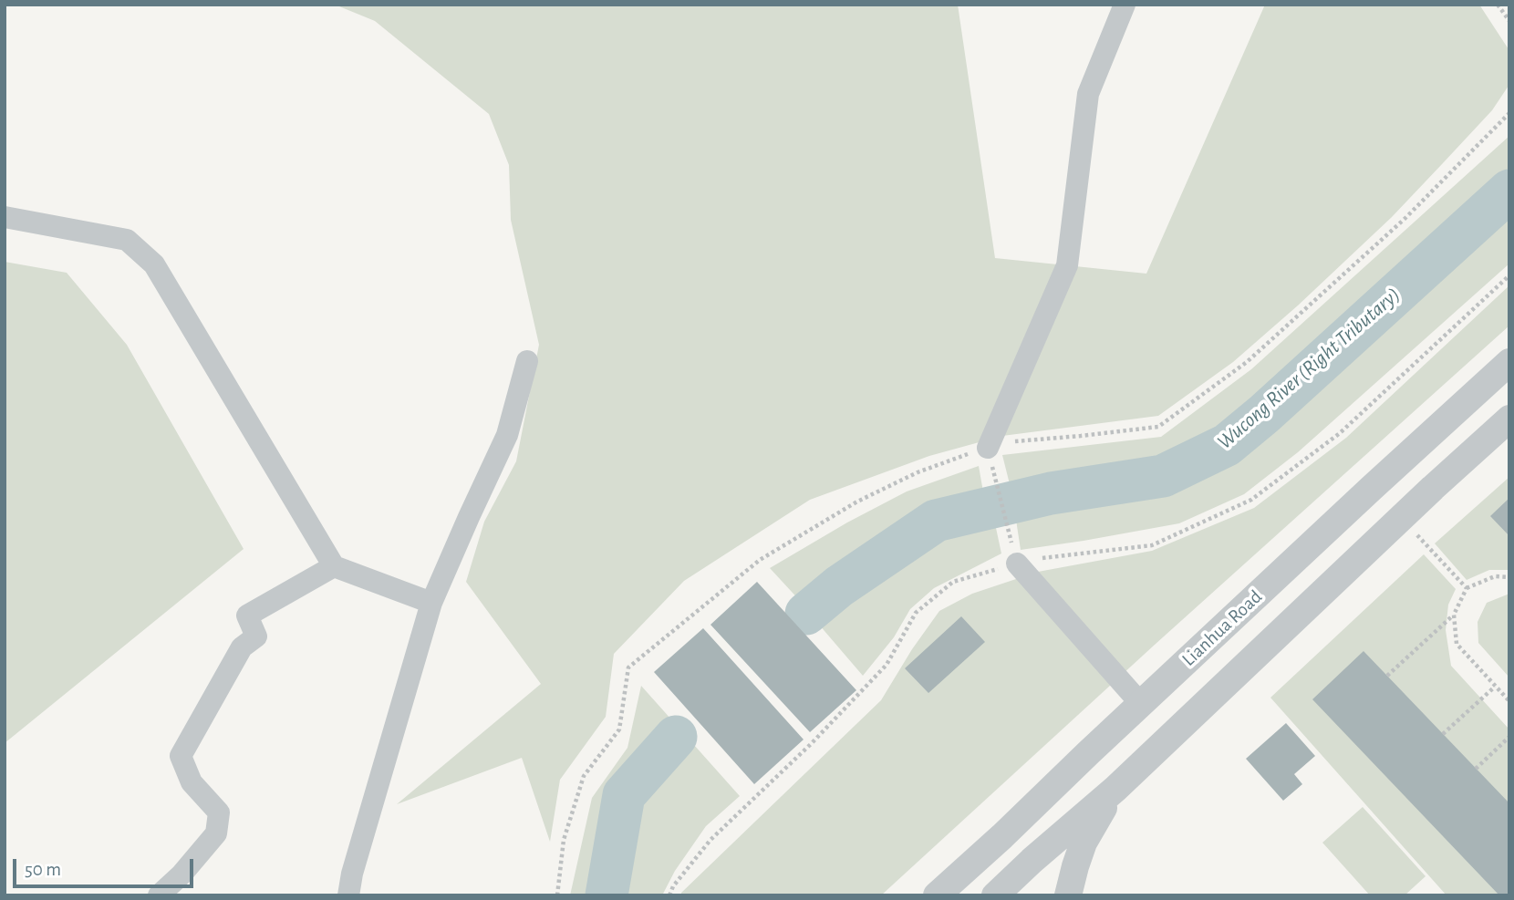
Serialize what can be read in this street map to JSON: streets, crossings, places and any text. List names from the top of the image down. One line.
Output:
{"streets":{"street":["Lianhua Road"]},"water":["Wucong River (Right Tributary)"],"scale_bar":"50 m"}
